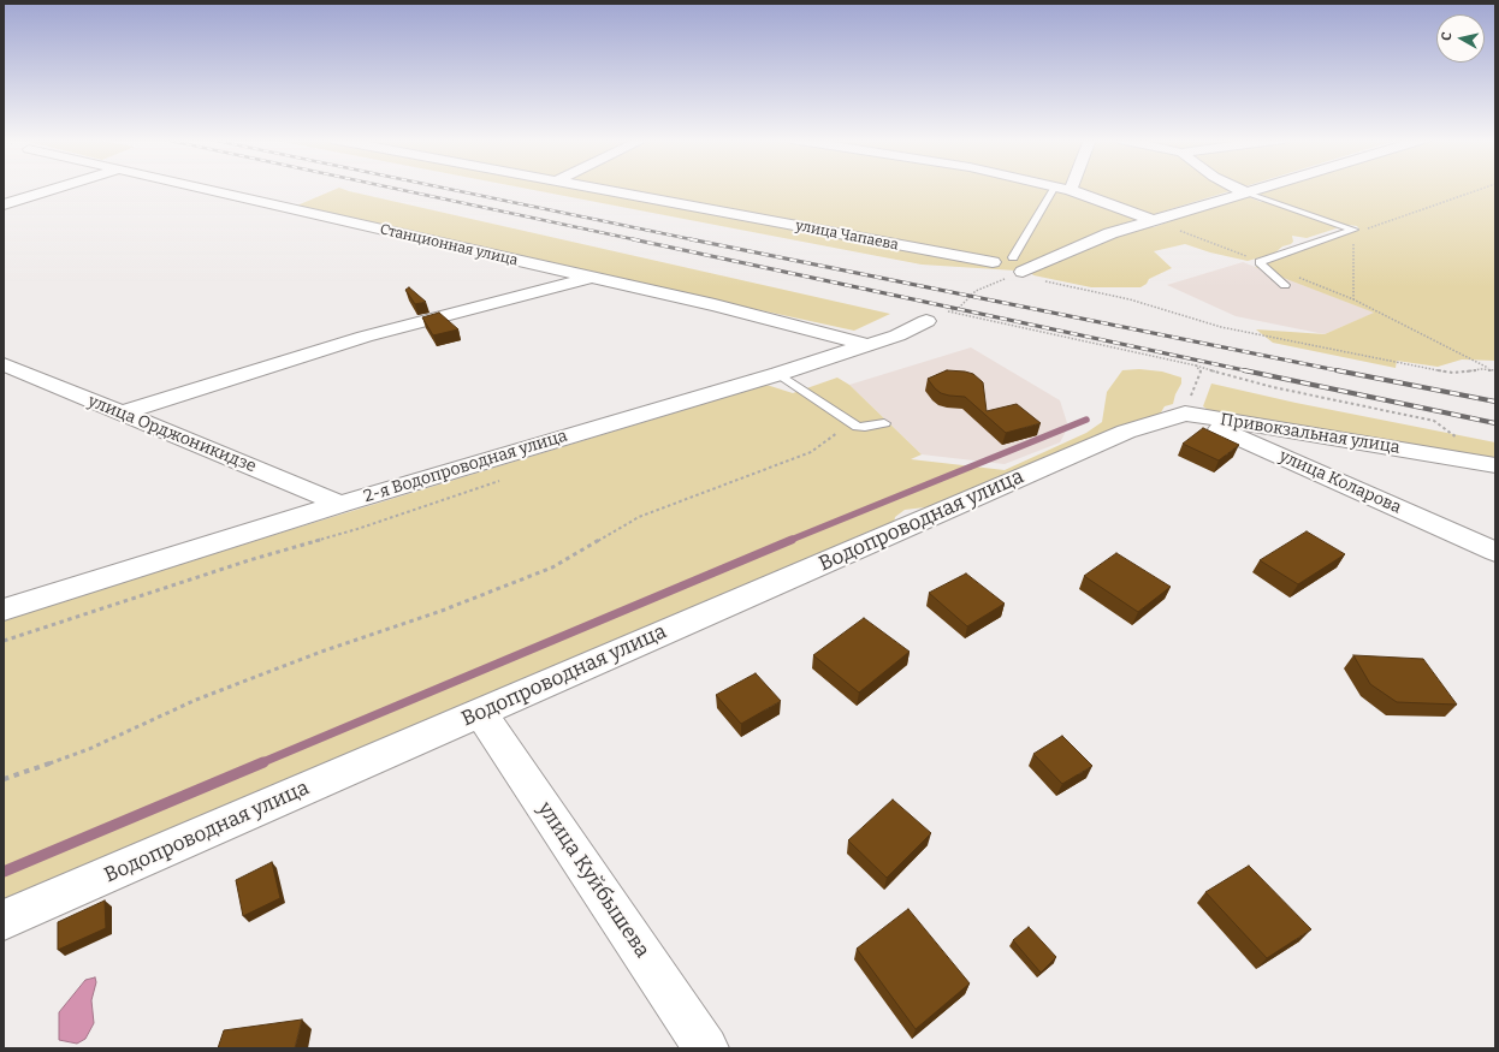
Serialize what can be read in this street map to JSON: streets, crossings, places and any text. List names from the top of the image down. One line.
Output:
{"streets":{"street":["улица Чапаева","Станционная улица","улица Орджоникидзе","Привокзальная улица","2-я Водопроводная улица","улица Коларова","Водопроводная улица","улица Куйбышева"]},"crossings":[["Станционная улица","2-я Водопроводная улица"],["улица Орджоникидзе","2-я Водопроводная улица"],["Привокзальная улица","улица Коларова"],["Привокзальная улица","Водопроводная улица"],["Водопроводная улица","улица Куйбышева"]],"north":"left"}
